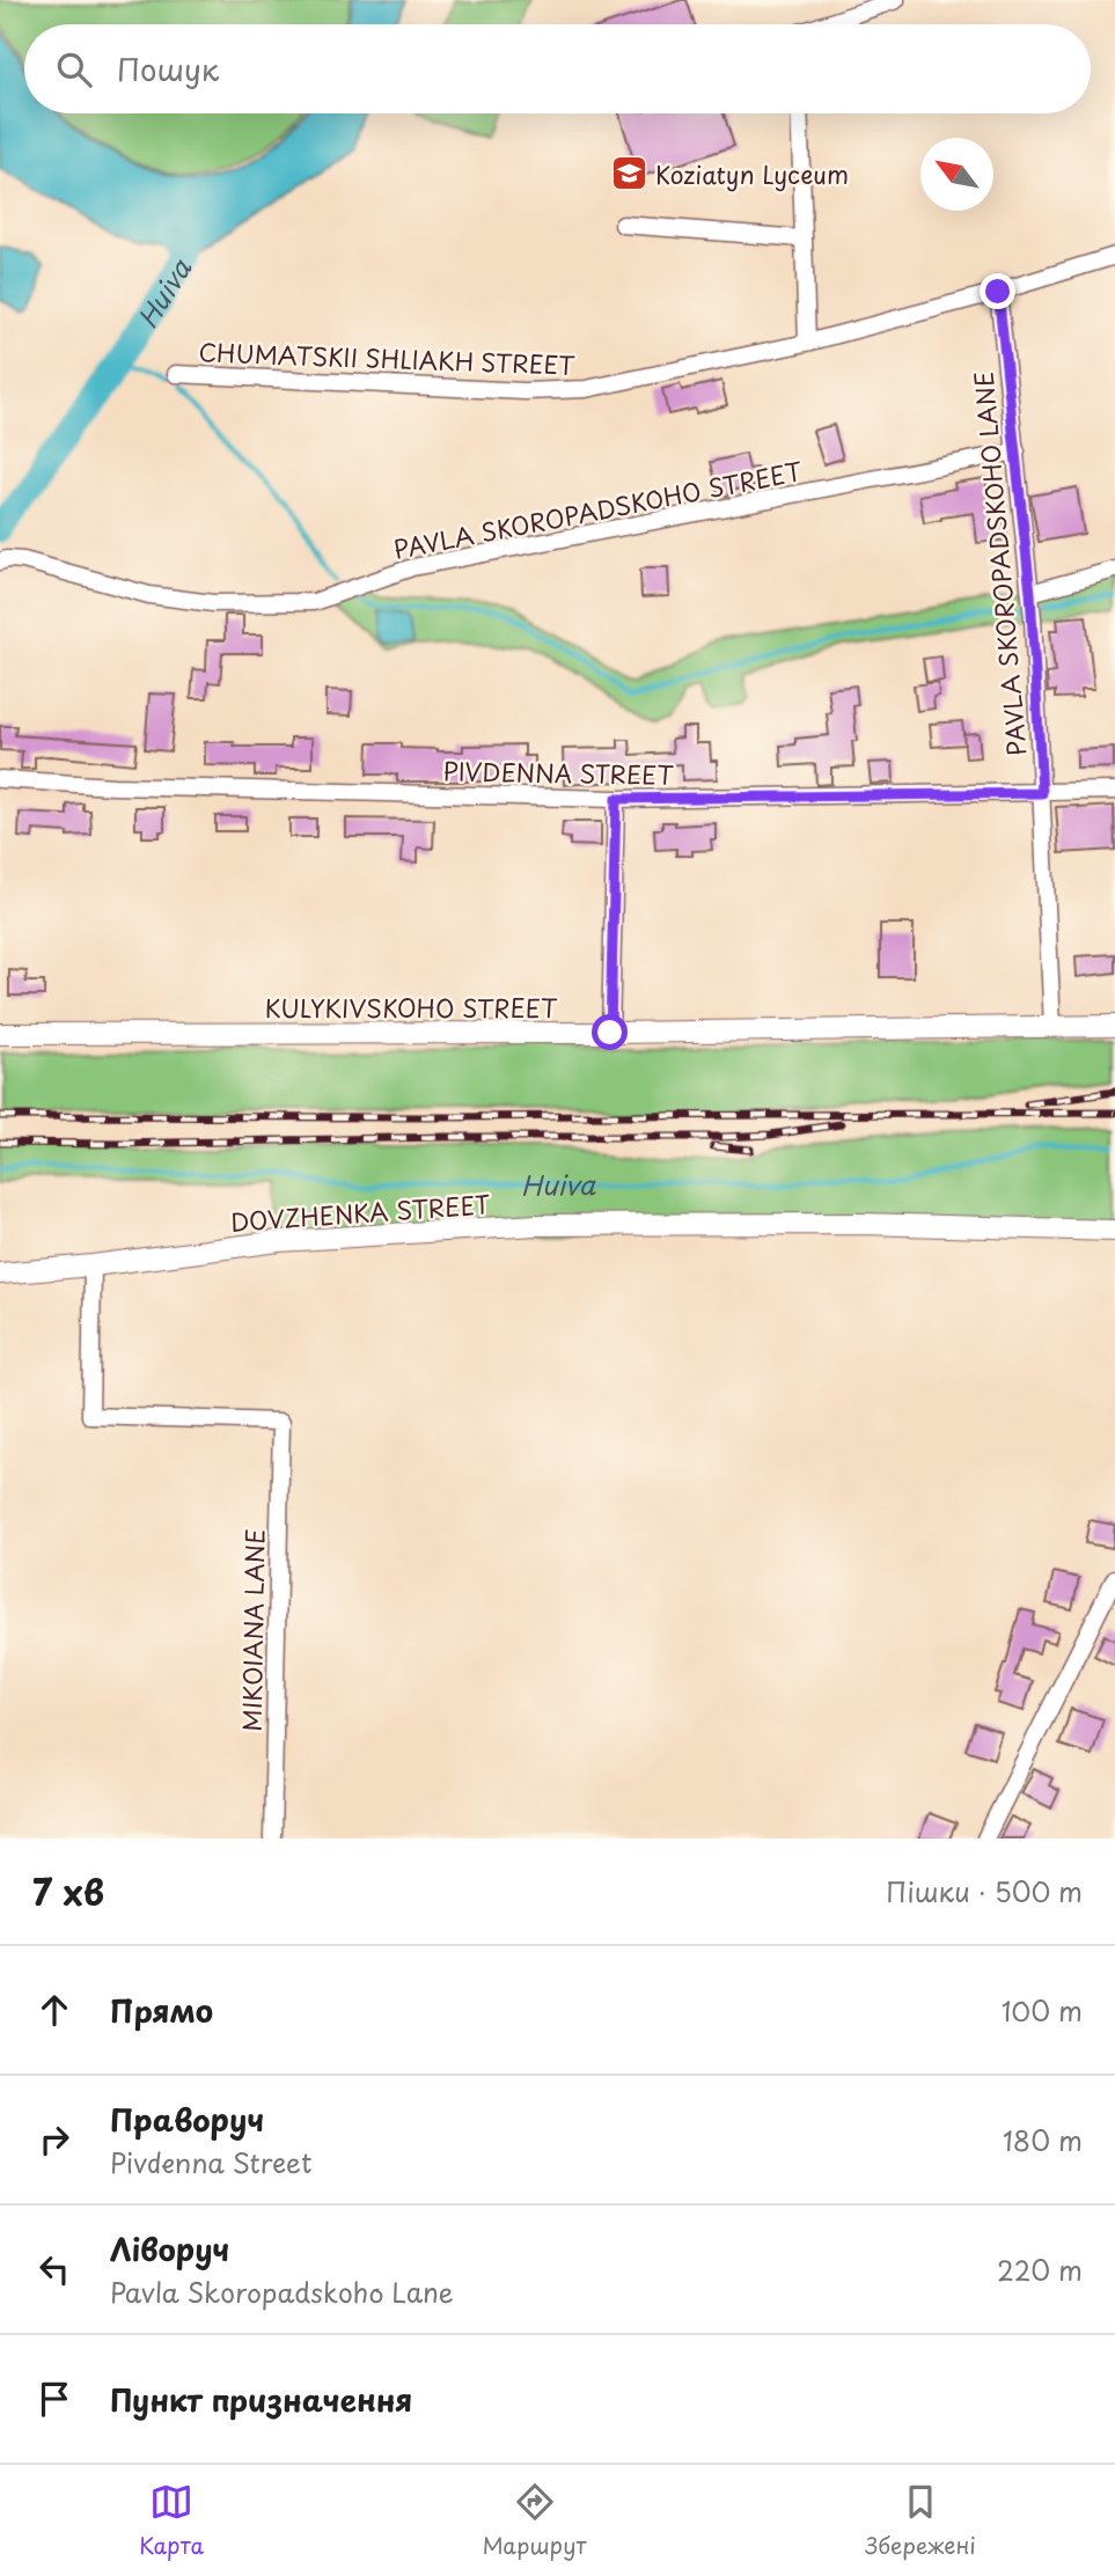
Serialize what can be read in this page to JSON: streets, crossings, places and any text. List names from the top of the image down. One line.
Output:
{"streets":{"street":["CHUMATSKII SHLIAKH STREET","PAVLA SKOROPADSKOHO STREET","PAVLA SKOROPADSKOHO LANE","PIVDENNA STREET","KULYKIVSKOHO STREET","DOVZHENKA STREET","MIKOIANA LANE"]},"crossings":[["CHUMATSKII SHLIAKH STREET","PAVLA SKOROPADSKOHO LANE"],["PAVLA SKOROPADSKOHO STREET","PAVLA SKOROPADSKOHO LANE"],["PAVLA SKOROPADSKOHO LANE","PIVDENNA STREET"],["PAVLA SKOROPADSKOHO LANE","KULYKIVSKOHO STREET"],["DOVZHENKA STREET","MIKOIANA LANE"]],"water":["Huiva"],"places":{"school or university":["Koziatyn Lyceum"]},"north":"top left","page":{"search":"Пошук","heading":["7 хв","Пішки · 500 m"],"list":[["Прямо","100 m"],["Праворуч","Pivdenna Street","180 m"],["Ліворуч","Pavla Skoropadskoho Lane","220 m"],"Пункт призначення"],"nav":["Карта","Маршрут","Збережені"]}}
